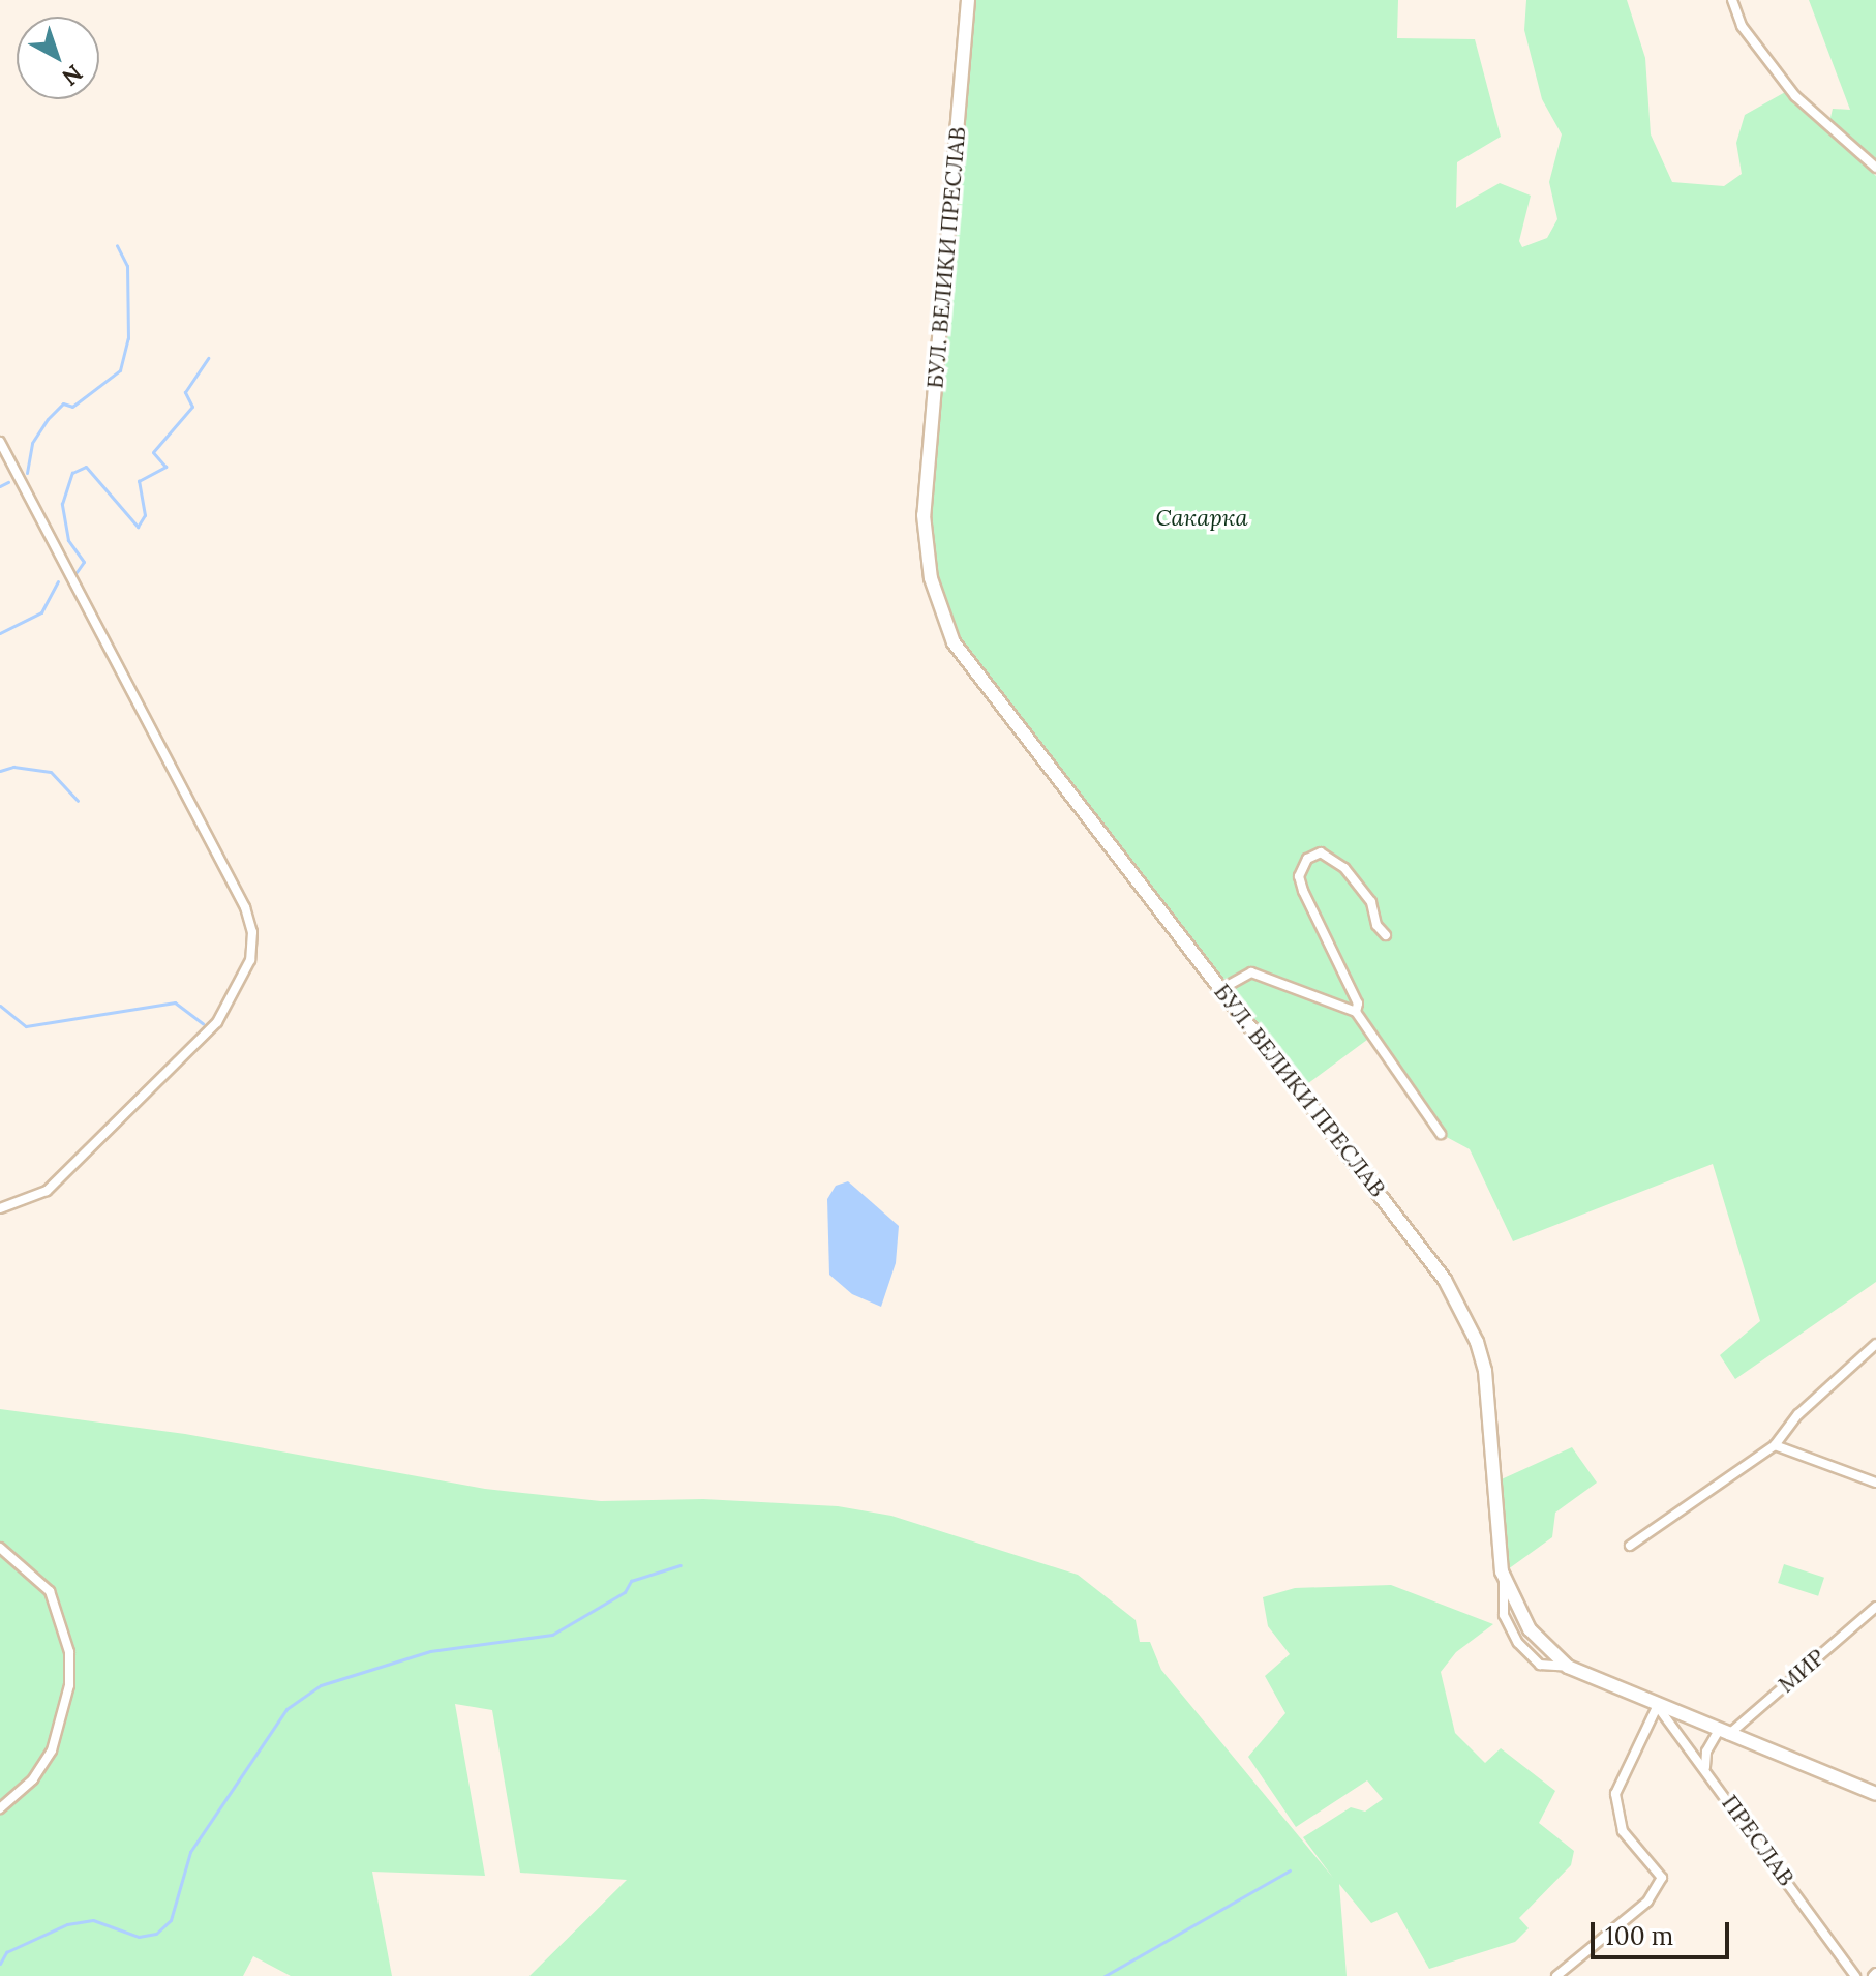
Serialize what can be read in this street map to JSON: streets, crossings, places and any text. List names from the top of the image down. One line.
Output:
{"streets":{"main road":["БУЛ. ВЕЛИКИ ПРЕСЛАВ"],"street":["МИР","ПРЕСЛАВ"]},"crossings":[["БУЛ. ВЕЛИКИ ПРЕСЛАВ","МИР"],["БУЛ. ВЕЛИКИ ПРЕСЛАВ","ПРЕСЛАВ"]],"parks":["Сакарка"],"scale_bar":"100 m","north":"bottom right"}
